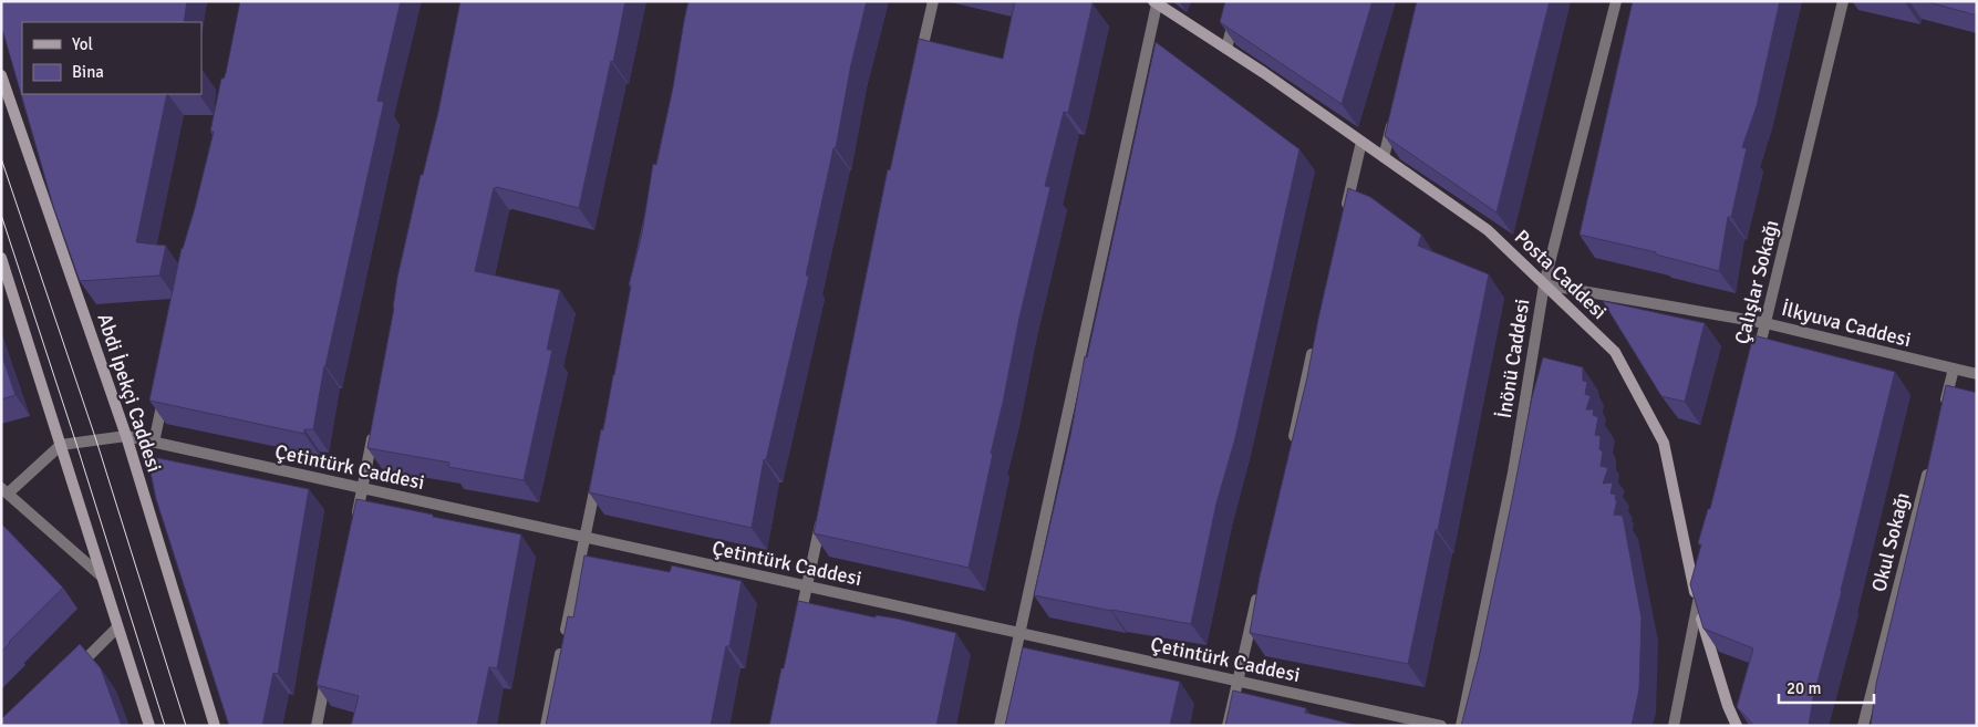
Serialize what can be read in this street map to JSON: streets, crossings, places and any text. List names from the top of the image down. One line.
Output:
{"streets":{"main road":["Posta Caddesi","Abdi İpekçi Caddesi"],"street":["Çalışlar Sokağı","İlkyuva Caddesi","İnönü Caddesi","Çetintürk Caddesi","Okul Sokağı"]},"crossings":[["Posta Caddesi","İlkyuva Caddesi"],["Posta Caddesi","İnönü Caddesi"],["Çalışlar Sokağı","İlkyuva Caddesi"],["İlkyuva Caddesi","İnönü Caddesi"],["Abdi İpekçi Caddesi","Çetintürk Caddesi"]],"legend":["Yol","Bina"],"scale_bar":"20 m"}
